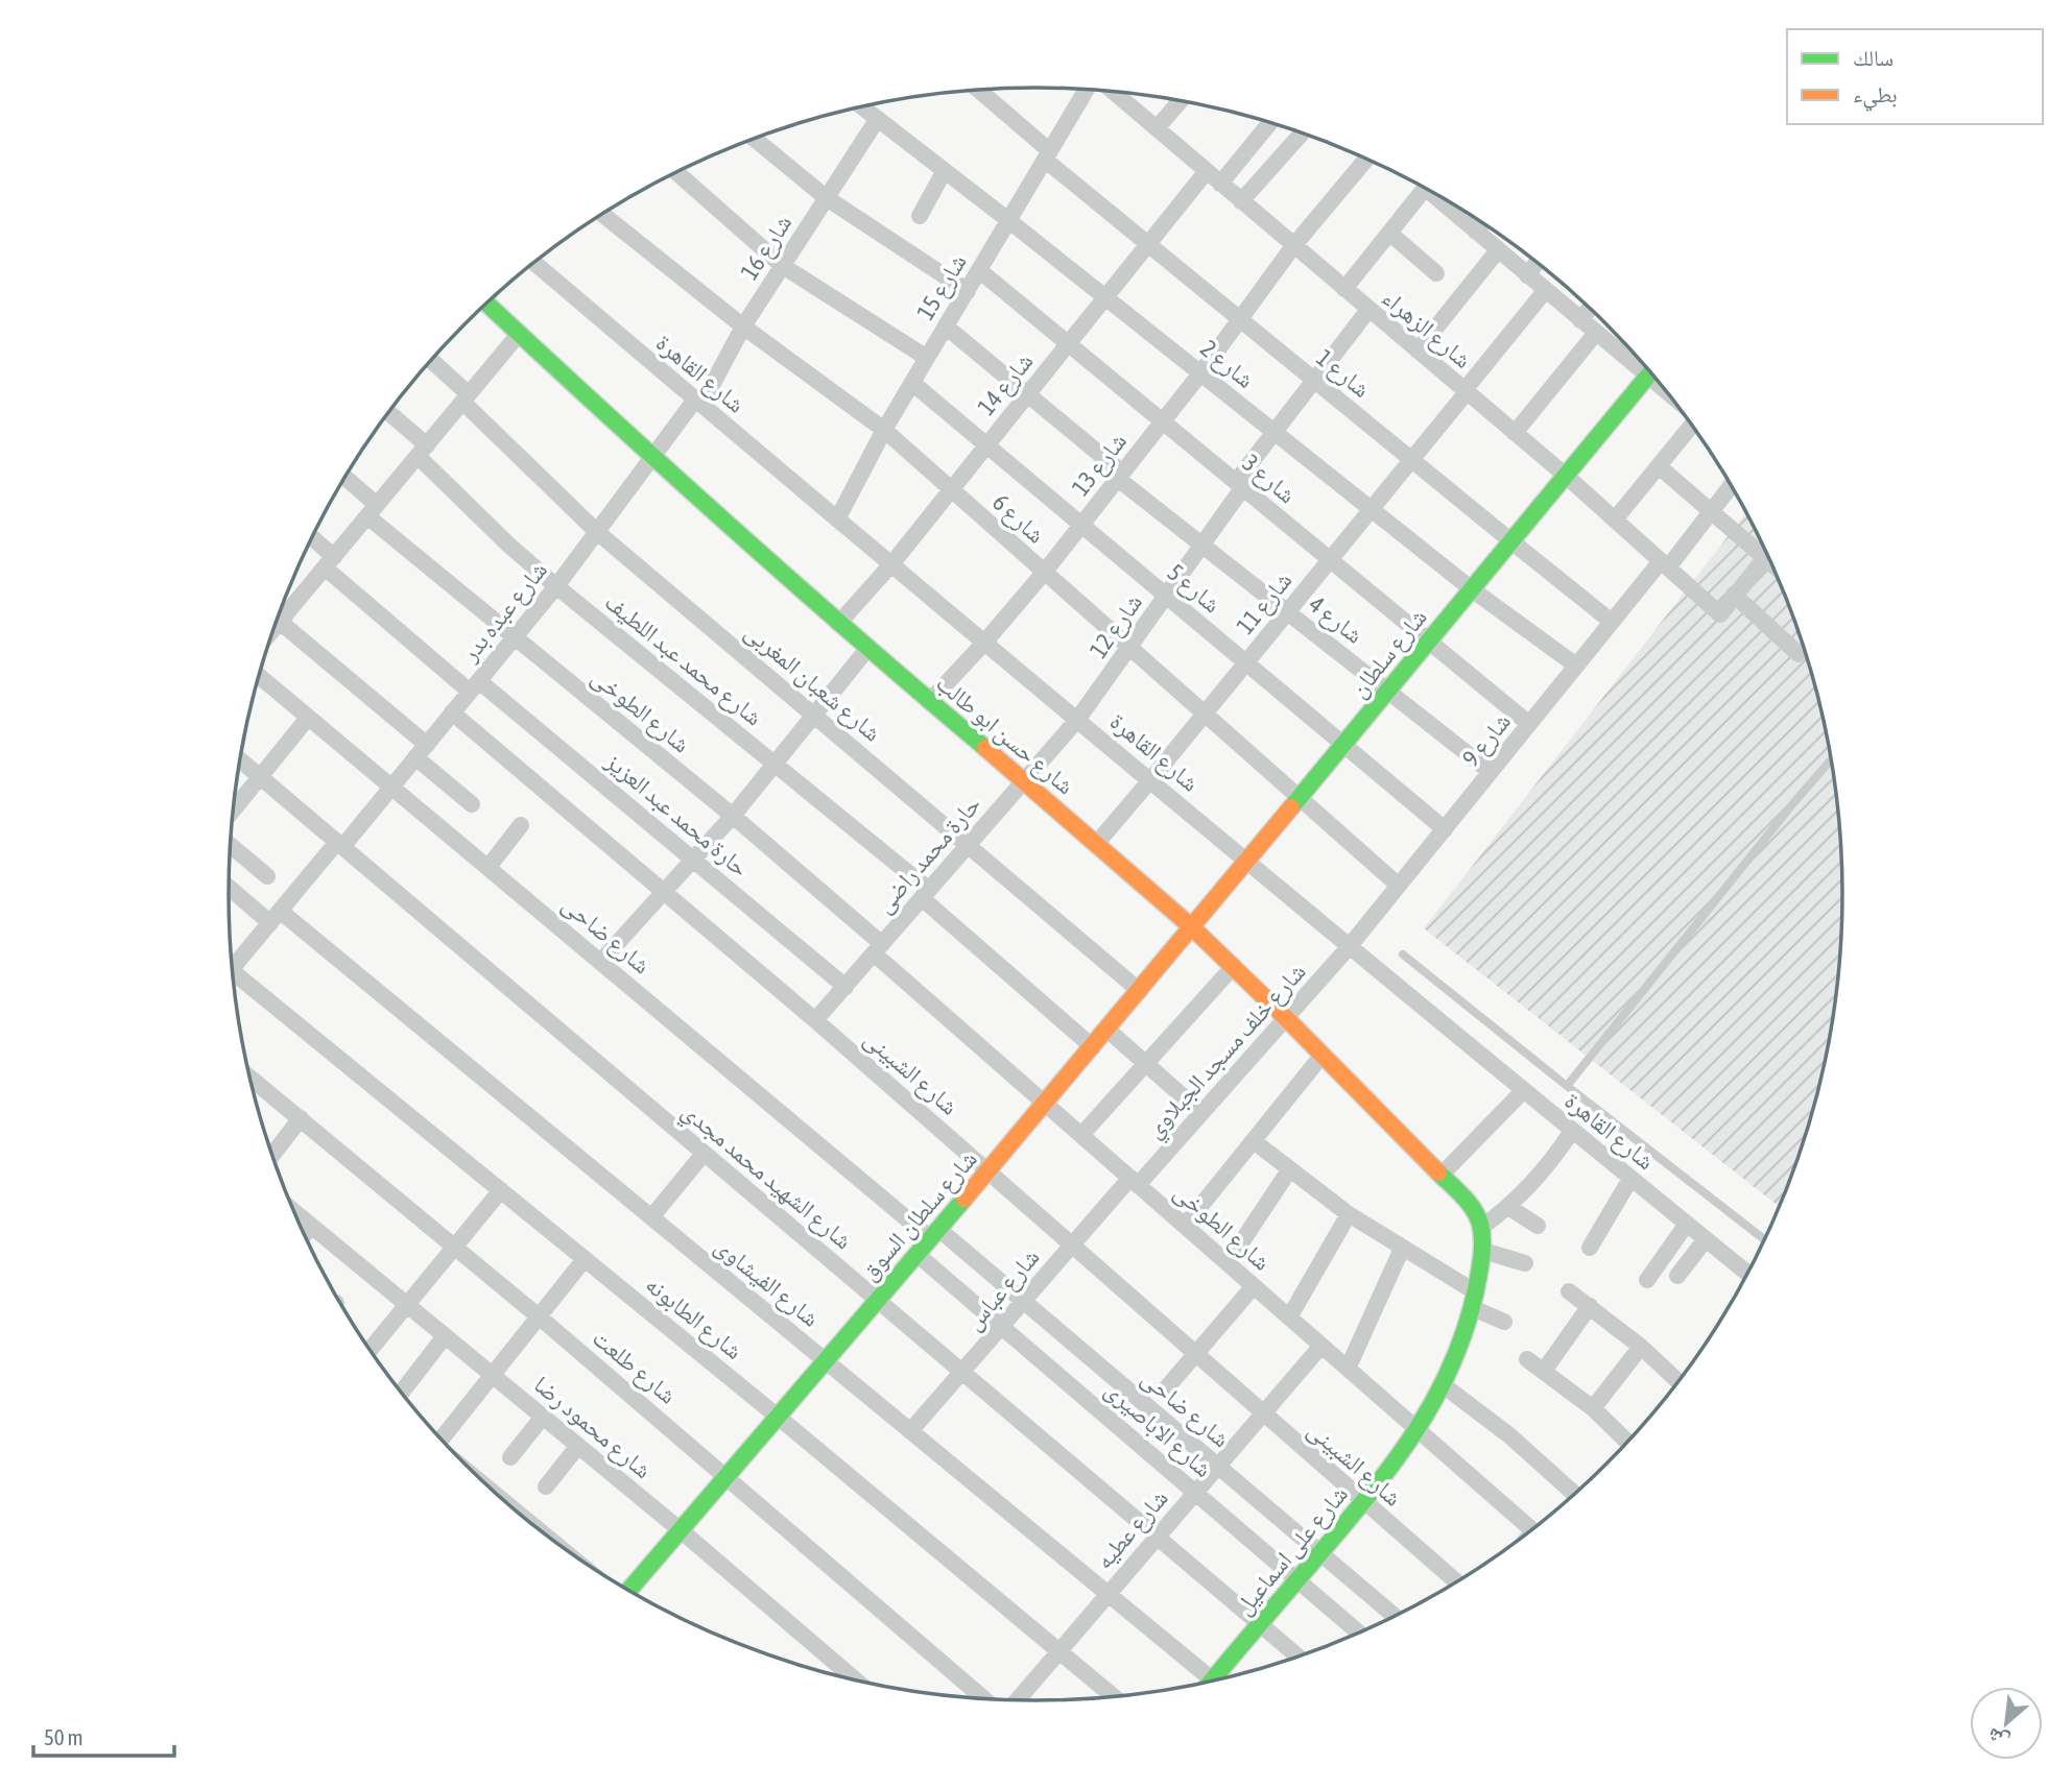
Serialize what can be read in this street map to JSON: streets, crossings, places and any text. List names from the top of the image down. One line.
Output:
{"streets":{"street":["شارع 16","شارع 15","شارع الزهراء","شارع 2","شارع القاهرة","شارع 1","شارع 14","شارع 13","شارع 3","شارع 6","شارع 5","شارع 11","شارع عبده بدر","شارع 4","شارع 12","شارع سلطان","شارع محمد عبد اللطيف","شارع شعبان المغربى","شارع الطوخى","شارع حسن ابو طالب","شارع 9","حارة محمد عبد العزيز","حارة محمد راضى","شارع ضاحى","شارع خلف مسجد الجبلاوي","شارع الشبينى","شارع الشهيد محمد مجدي","شارع سلطان السوق","شارع الفيشاوى","شارع عباس","شارع الطابونه","شارع طلعت","شارع محمود رضا","شارع الاباصيرى","شارع عطيه","شارع على اسماعيل"]},"crossings":[["شارع 16","شارع 2"],["شارع 16","شارع القاهرة"],["شارع 16","شارع 6"],["شارع 16","شارع عبده بدر"],["شارع 15","شارع 2"],["شارع 15","شارع القاهرة"],["شارع 15","شارع 1"],["شارع 15","شارع 3"],["شارع 15","شارع 6"],["شارع 15","شارع 5"],["شارع 15","شارع 4"],["شارع الزهراء","شارع 14"],["شارع الزهراء","شارع 13"],["شارع الزهراء","شارع 11"],["شارع الزهراء","شارع 12"],["شارع الزهراء","شارع سلطان"],["شارع الزهراء","شارع 9"],["شارع 2","شارع 14"],["شارع 2","شارع 13"],["شارع 2","شارع 11"],["شارع 2","شارع 12"],["شارع 2","شارع سلطان"],["شارع 2","شارع 9"],["شارع القاهرة","شارع 14"],["شارع القاهرة","شارع 13"],["شارع القاهرة","شارع 11"],["شارع القاهرة","شارع عبده بدر"],["شارع القاهرة","شارع 12"],["شارع القاهرة","شارع سلطان"],["شارع القاهرة","شارع 9"],["شارع القاهرة","حارة محمد راضى"],["شارع القاهرة","شارع خلف مسجد الجبلاوي"],["شارع القاهرة","شارع سلطان السوق"],["شارع 1","شارع 14"],["شارع 1","شارع 13"],["شارع 1","شارع 11"],["شارع 1","شارع 12"],["شارع 1","شارع سلطان"],["شارع 1","شارع 9"],["شارع 14","شارع 3"],["شارع 14","شارع 6"],["شارع 14","شارع 5"],["شارع 14","شارع 4"],["شارع 14","شارع حسن ابو طالب"],["شارع 13","شارع 3"],["شارع 13","شارع 6"],["شارع 13","شارع 5"],["شارع 13","شارع 4"],["شارع 13","شارع حسن ابو طالب"],["شارع 3","شارع 11"],["شارع 3","شارع 12"],["شارع 3","شارع سلطان"],["شارع 3","شارع 9"],["شارع 6","شارع 11"],["شارع 6","شارع 12"],["شارع 6","شارع سلطان"],["شارع 6","شارع 9"],["شارع 5","شارع 11"],["شارع 5","شارع 12"],["شارع 5","شارع سلطان"],["شارع 5","شارع 9"],["شارع 11","شارع 4"],["شارع 11","شارع حسن ابو طالب"],["شارع عبده بدر","شارع محمد عبد اللطيف"],["شارع عبده بدر","شارع شعبان المغربى"],["شارع عبده بدر","شارع الطوخى"],["شارع عبده بدر","شارع حسن ابو طالب"],["شارع عبده بدر","حارة محمد عبد العزيز"],["شارع عبده بدر","شارع ضاحى"],["شارع عبده بدر","شارع الشبينى"],["شارع عبده بدر","شارع الشهيد محمد مجدي"],["شارع عبده بدر","شارع الفيشاوى"],["شارع 4","شارع 12"],["شارع 4","شارع سلطان"],["شارع 4","شارع 9"],["شارع 12","حارة محمد راضى"],["شارع سلطان","شارع سلطان السوق"],["شارع محمد عبد اللطيف","حارة محمد راضى"],["شارع محمد عبد اللطيف","شارع سلطان السوق"],["شارع شعبان المغربى","حارة محمد راضى"],["شارع شعبان المغربى","شارع سلطان السوق"],["شارع الطوخى","حارة محمد راضى"],["شارع الطوخى","شارع خلف مسجد الجبلاوي"],["شارع الطوخى","شارع سلطان السوق"],["شارع الطوخى","شارع عباس"],["شارع الطوخى","شارع عطيه"],["شارع الطوخى","شارع على اسماعيل"],["شارع حسن ابو طالب","حارة محمد راضى"],["شارع حسن ابو طالب","شارع خلف مسجد الجبلاوي"],["شارع حسن ابو طالب","شارع سلطان السوق"],["شارع حسن ابو طالب","شارع على اسماعيل"],["شارع 9","شارع خلف مسجد الجبلاوي"],["حارة محمد عبد العزيز","حارة محمد راضى"],["حارة محمد راضى","شارع الشبينى"],["شارع ضاحى","شارع سلطان السوق"],["شارع ضاحى","شارع عباس"],["شارع ضاحى","شارع عطيه"],["شارع ضاحى","شارع على اسماعيل"],["شارع خلف مسجد الجبلاوي","شارع عباس"],["شارع الشبينى","شارع سلطان السوق"],["شارع الشبينى","شارع عباس"],["شارع الشبينى","شارع عطيه"],["شارع الشبينى","شارع على اسماعيل"],["شارع الشهيد محمد مجدي","شارع سلطان السوق"],["شارع الشهيد محمد مجدي","شارع عباس"],["شارع الشهيد محمد مجدي","شارع عطيه"],["شارع الشهيد محمد مجدي","شارع على اسماعيل"],["شارع سلطان السوق","شارع الفيشاوى"],["شارع سلطان السوق","شارع الطابونه"],["شارع سلطان السوق","شارع طلعت"],["شارع سلطان السوق","شارع محمود رضا"],["شارع سلطان السوق","شارع الاباصيرى"],["شارع الفيشاوى","شارع عباس"],["شارع الفيشاوى","شارع عطيه"],["شارع عباس","شارع الاباصيرى"],["شارع الطابونه","شارع عطيه"],["شارع الاباصيرى","شارع عطيه"],["شارع الاباصيرى","شارع على اسماعيل"]],"legend":["سالك","بطيء"],"scale_bar":"50 m","north":"bottom left"}
